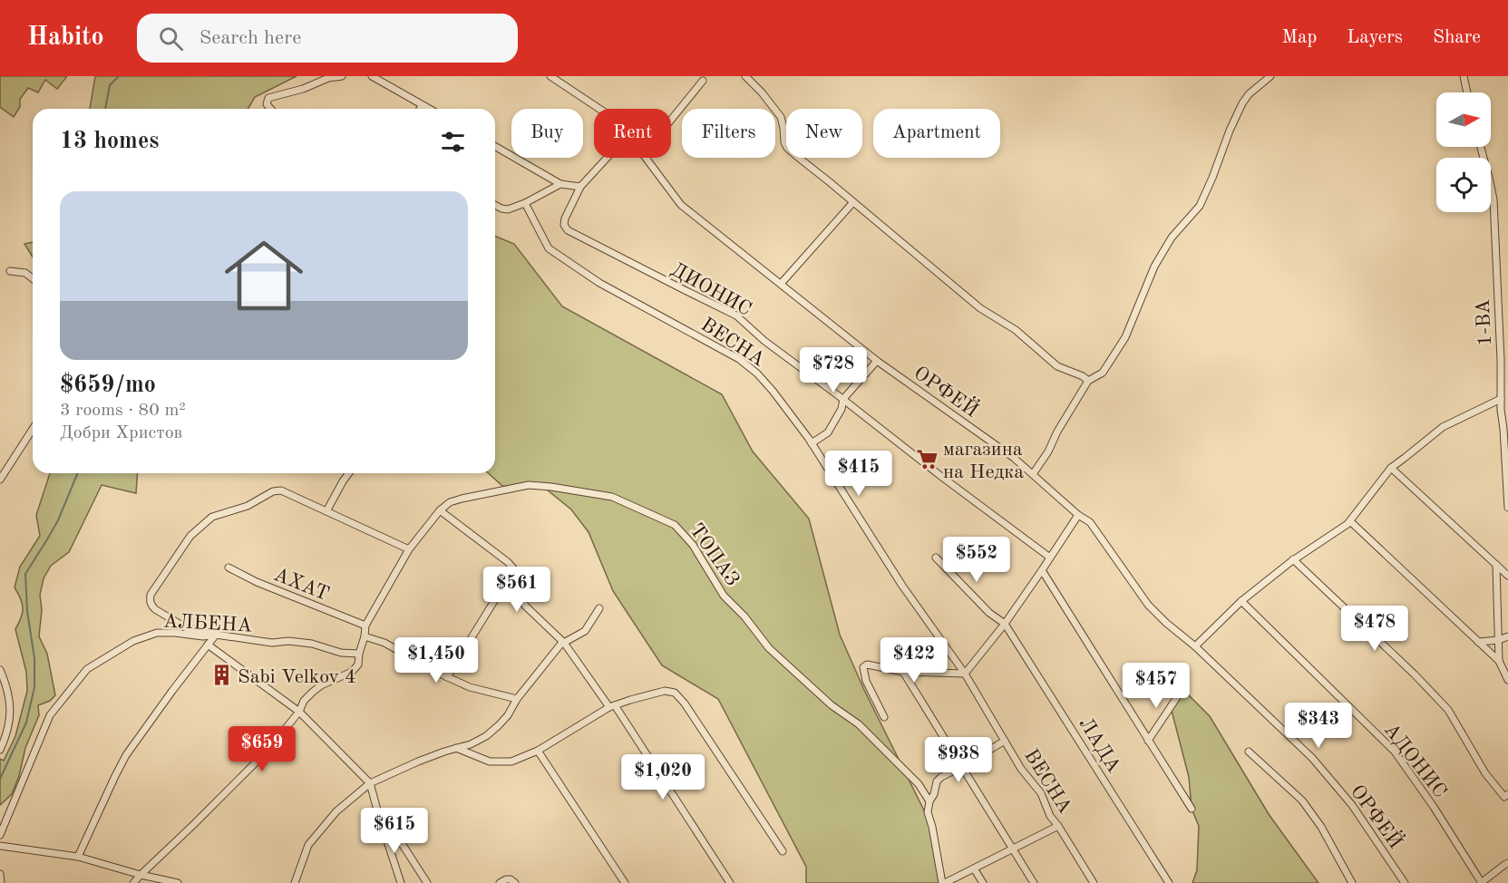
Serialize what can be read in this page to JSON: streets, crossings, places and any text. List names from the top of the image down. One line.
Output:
{"streets":{"street":["ДИОНИС","1-ВА","ВЕСНА","ОРФЕЙ","ТОПАЗ","АХАТ","АЛБЕНА","ЛАДА","АДОНИС"]},"crossings":[["ТОПАЗ","АХАТ"],["ТОПАЗ","АЛБЕНА"]],"places":{"supermarket":["магазина на Недка"],"building":["Sabi Velkov 4"]},"north":"right","page":{"header":"Habito","search":"Search here","nav":["Map","Layers","Share"],"chip":["Buy","Rent","Filters","New","Apartment"],"heading":"13 homes","list":[{"name":"$659/mo","note":"3 rooms · 80 m² · Добри Христов"}],"price":["$728","$415","$552","$561","$478","$1,450","$422","$457","$343","$659","$938","$1,020","$615"]}}
